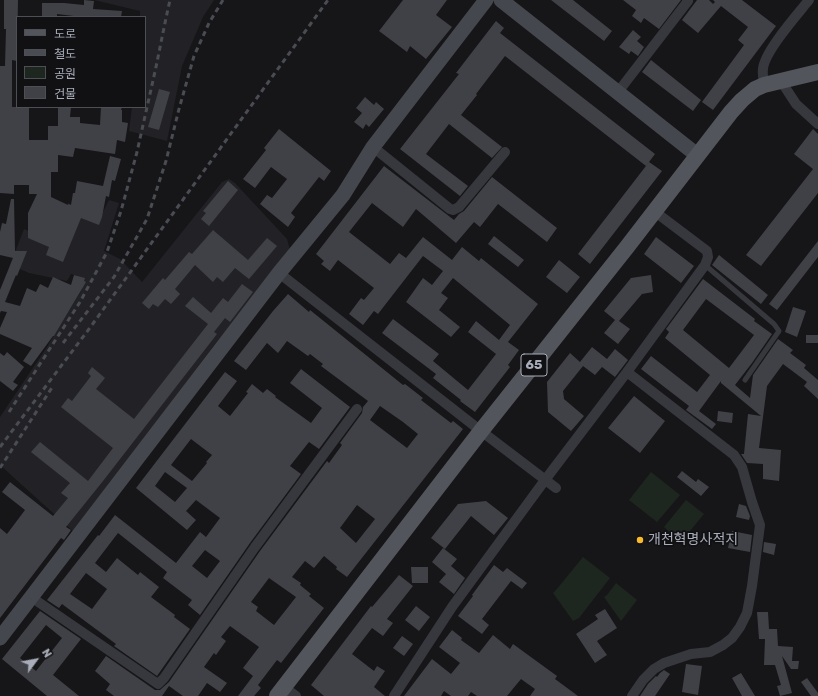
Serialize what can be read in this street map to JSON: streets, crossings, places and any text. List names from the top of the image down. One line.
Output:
{"streets":{"main road":["65"]},"places":["개천혁명사적지"],"legend":["도로","철도","공원","건물"],"north":"top right"}
